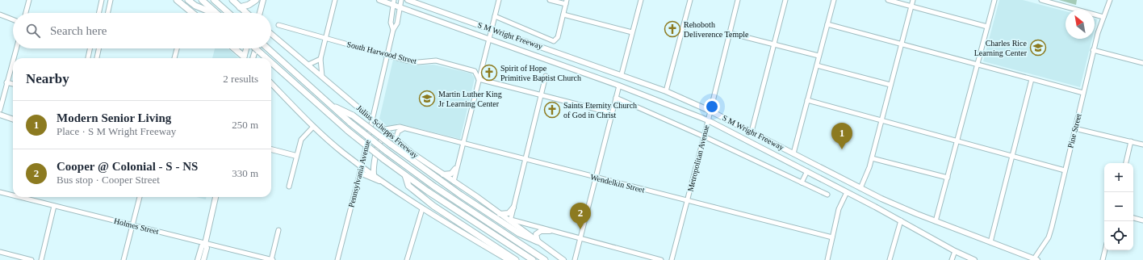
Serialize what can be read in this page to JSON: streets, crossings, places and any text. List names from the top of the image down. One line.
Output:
{"streets":{"highway":["Julius Schepps Freeway"],"main road":["S M Wright Freeway"],"street":["South Harwood Street","Pine Street","Metropolitan Avenue","Pennsylvania Avenue","Wendelkin Street","Holmes Street"]},"crossings":[["S M Wright Freeway","Pine Street"],["S M Wright Freeway","Metropolitan Avenue"],["S M Wright Freeway","Pennsylvania Avenue"],["South Harwood Street","Pennsylvania Avenue"],["Julius Schepps Freeway","Pennsylvania Avenue"],["Julius Schepps Freeway","Wendelkin Street"],["Metropolitan Avenue","Wendelkin Street"]],"places":{"church":["Rehoboth Deliverence Temple","Spirit of Hope Primitive Baptist Church","Saints Eternity Church of God in Christ"],"school or university":["Charles Rice Learning Center","Martin Luther King Jr Learning Center"]},"north":"top left","page":{"search":"Search here","heading":["Nearby","2 results"],"list":[{"mark":"1","name":"Modern Senior Living","note":"Place · S M Wright Freeway","value":"250 m"},{"mark":"2","name":"Cooper @ Colonial - S - NS","note":"Bus stop · Cooper Street","value":"330 m"}],"pins":["1","2"],"map_buttons":["+","−"]}}
